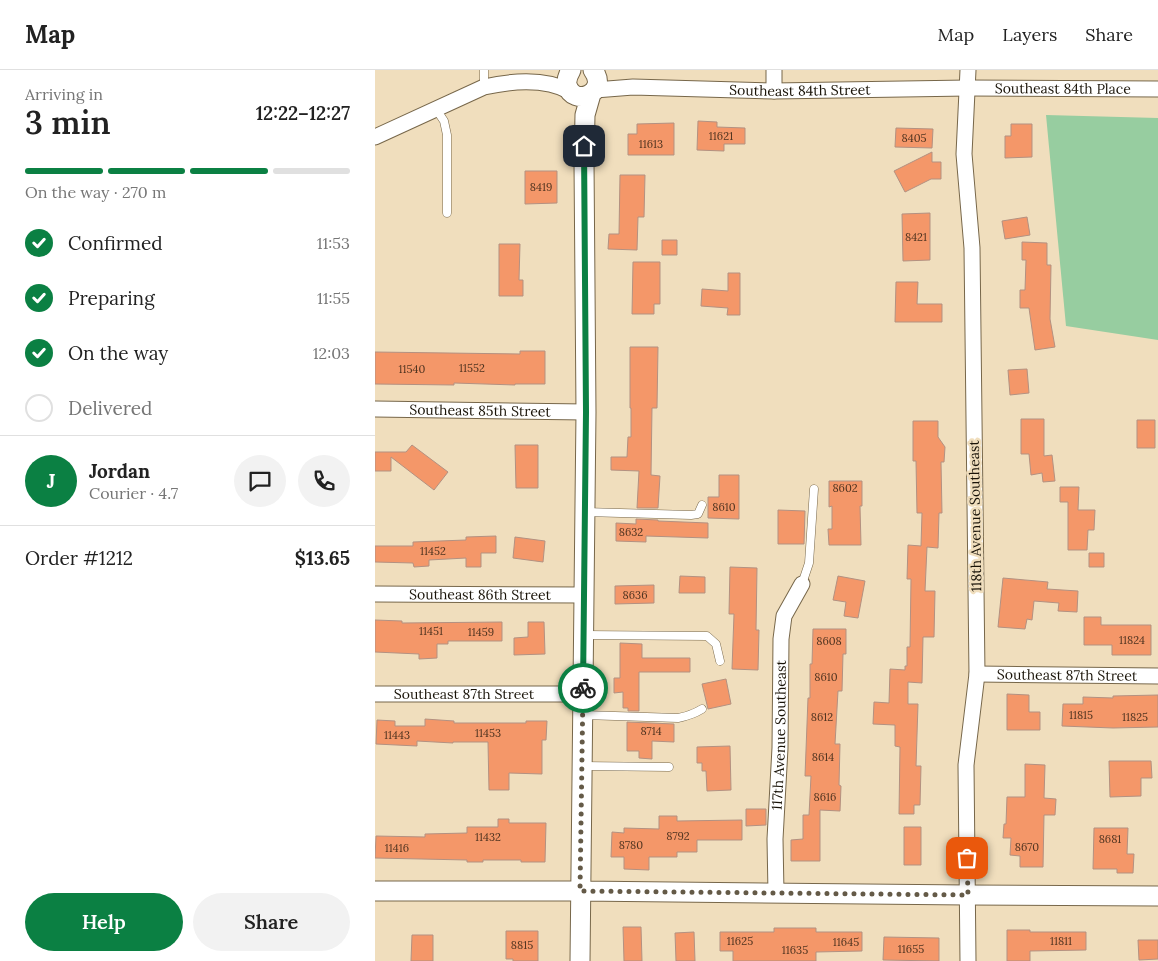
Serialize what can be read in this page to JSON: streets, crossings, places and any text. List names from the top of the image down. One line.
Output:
{"streets":{"street":["Southeast 84th Place","Southeast 84th Street","Southeast 85th Street","118th Avenue Southeast","Southeast 86th Street","Southeast 87th Street","117th Avenue Southeast"]},"crossings":[["Southeast 84th Place","Southeast 84th Street"],["Southeast 84th Place","118th Avenue Southeast"],["Southeast 84th Street","118th Avenue Southeast"],["118th Avenue Southeast","Southeast 87th Street"]],"house_numbers":["11621","8405","11613","8419","8421","11552","11540","8602","8610","8632","11452","8636","11451","11459","11824","8608","8610","11815","8612","11825","8714","11453","11443","8614","8616","8792","11432","8681","8780","8670","11416","11625","11811","11645","8815","11655","11635"],"page":{"header":"Map","nav":["Map","Layers","Share"],"heading":["3 min","Arriving in","12:22–12:27"],"panel":["Jordan","Courier · 4.7","Order #1212","$13.65"],"bar":"On the way · 270 m","list":[["Confirmed","11:53"],["Preparing","11:55"],["On the way","12:03"],"Delivered"],"round":"J","buttons":["Help","Share"]}}
